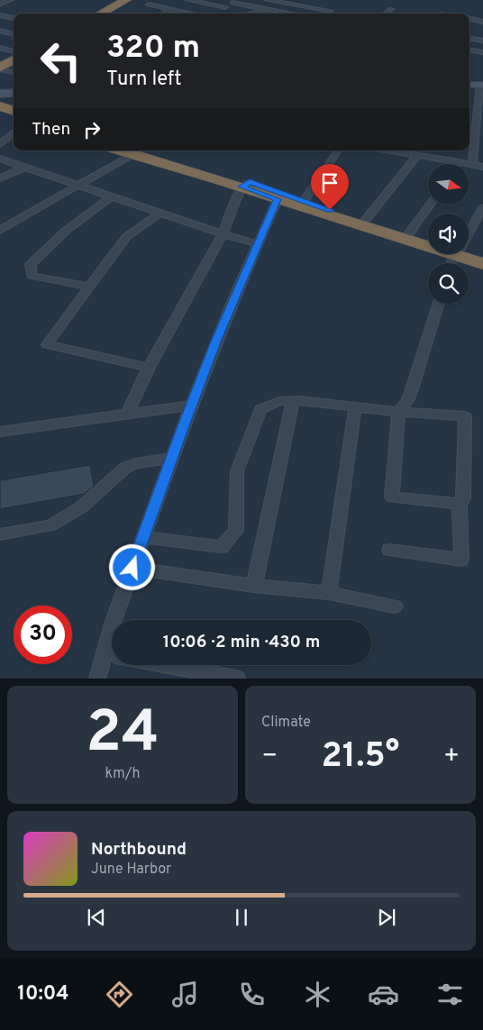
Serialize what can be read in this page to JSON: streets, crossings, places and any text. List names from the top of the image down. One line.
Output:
{"north":"right","page":{"turn":["320 m","Turn left"],"then":"Then","limit":"30","trip":"10:06 · 2 min · 430 m","tile":[["24","km/h"],"Climate"],"heat":["−","21.5°","+"],"song":["Northbound","June Harbor"],"tabs":"10:04"}}
